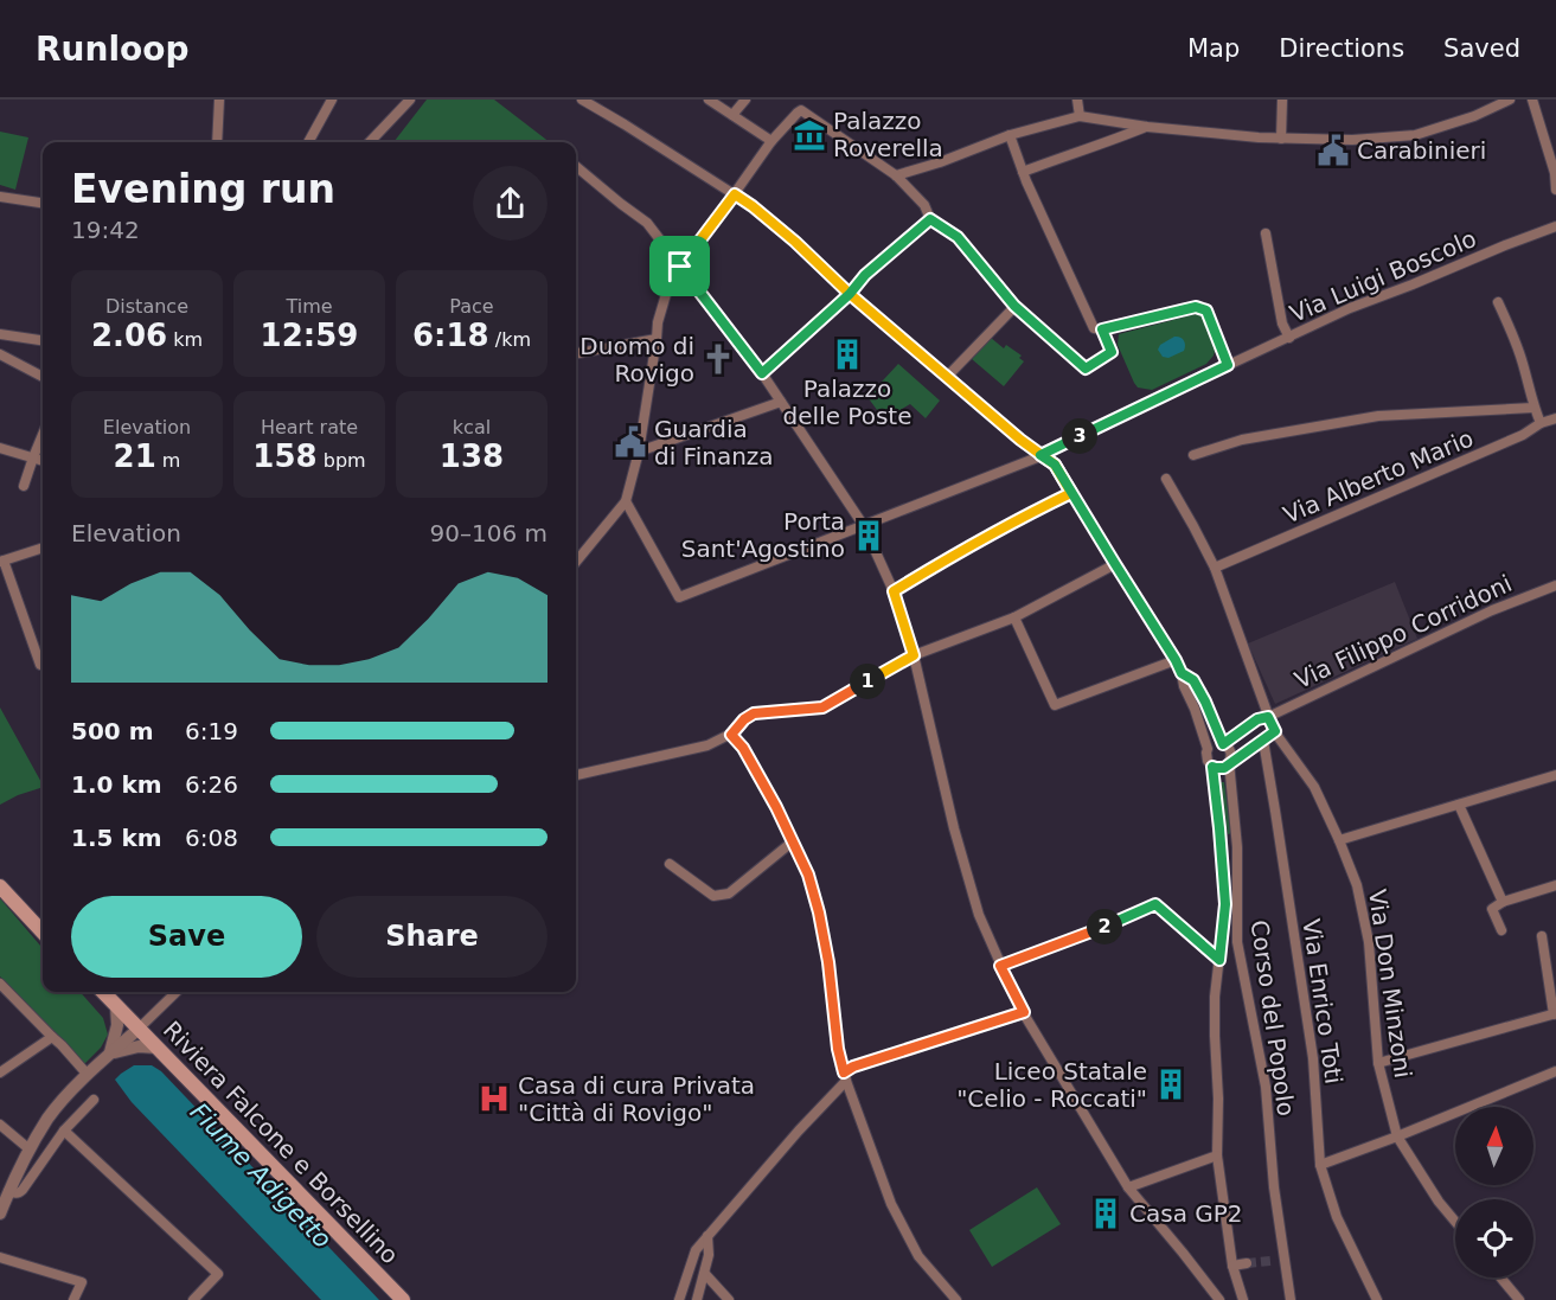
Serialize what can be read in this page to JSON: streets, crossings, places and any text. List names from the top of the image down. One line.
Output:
{"streets":{"main road":["Riviera Falcone e Borsellino"],"street":["Via Luigi Boscolo","Via Alberto Mario","Via Filippo Corridoni","Via Don Minzoni","Via Enrico Toti","Corso del Popolo"]},"crossings":[["Via Luigi Boscolo","Corso del Popolo"],["Via Alberto Mario","Via Don Minzoni"],["Via Filippo Corridoni","Via Don Minzoni"],["Via Filippo Corridoni","Corso del Popolo"]],"water":["Fiume Adigetto"],"places":{"museum":["Palazzo Roverella"],"public building":["Carabinieri","Guardia di Finanza"],"building":["Palazzo delle Poste","Porta Sant'Agostino","Liceo Statale \"Celio - Roccati\"","Casa GP2"],"church":["Duomo di Rovigo"],"hospital":["Casa di cura Privata \"Città di Rovigo\""]},"north":"top","page":{"header":"Runloop","nav":["Map","Directions","Saved"],"heading":["Evening run","19:42"],"stats":[["Distance","2.06 km"],["Time","12:59"],["Pace","6:18 /km"],["Elevation","21 m"],["Heart rate","158 bpm"],["kcal","138"]],"pins":["3","1","2"],"chart":["Elevation","90–106 m"],"list":[{"name":"500 m","note":"6:19"},{"name":"1.0 km","note":"6:26"},{"name":"1.5 km","note":"6:08"}],"buttons":["Save","Share"]}}
